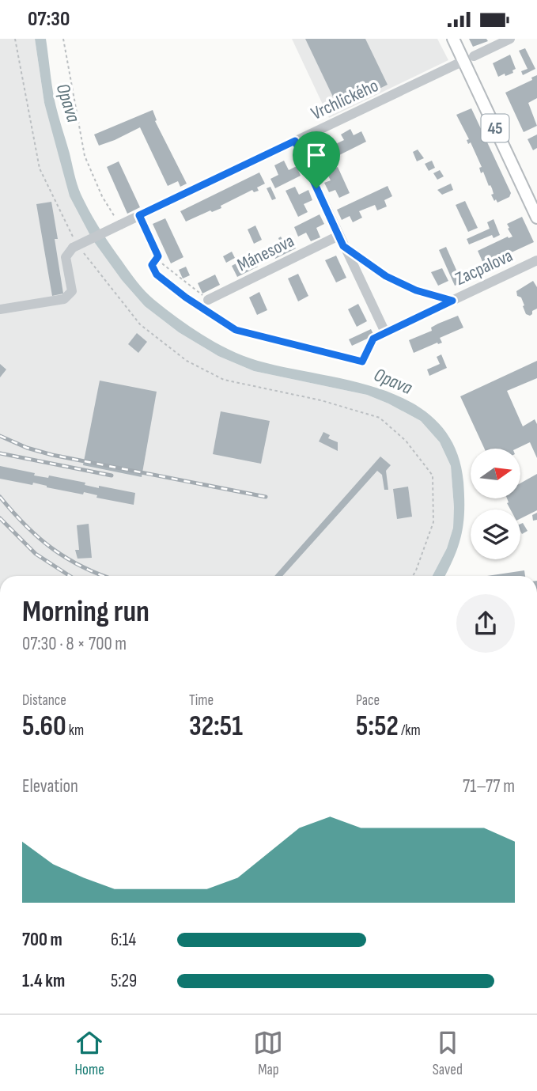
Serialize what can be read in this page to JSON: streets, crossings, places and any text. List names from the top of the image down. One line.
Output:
{"streets":{"main road":["45"],"street":["Vrchlického","Mánesova","Zacpalova"]},"crossings":[["Vrchlického","45"]],"water":["Opava"],"north":"right","page":{"status":"07:30","heading":["Morning run","07:30 · 8 × 700 m"],"stats":[["Distance","5.60 km"],["Time","32:51"],["Pace","5:52 /km"]],"chart":["Elevation","71–77 m"],"list":[{"name":"700 m","note":"6:14"},{"name":"1.4 km","note":"5:29"}],"tabs":["Home","Map","Saved"]}}
